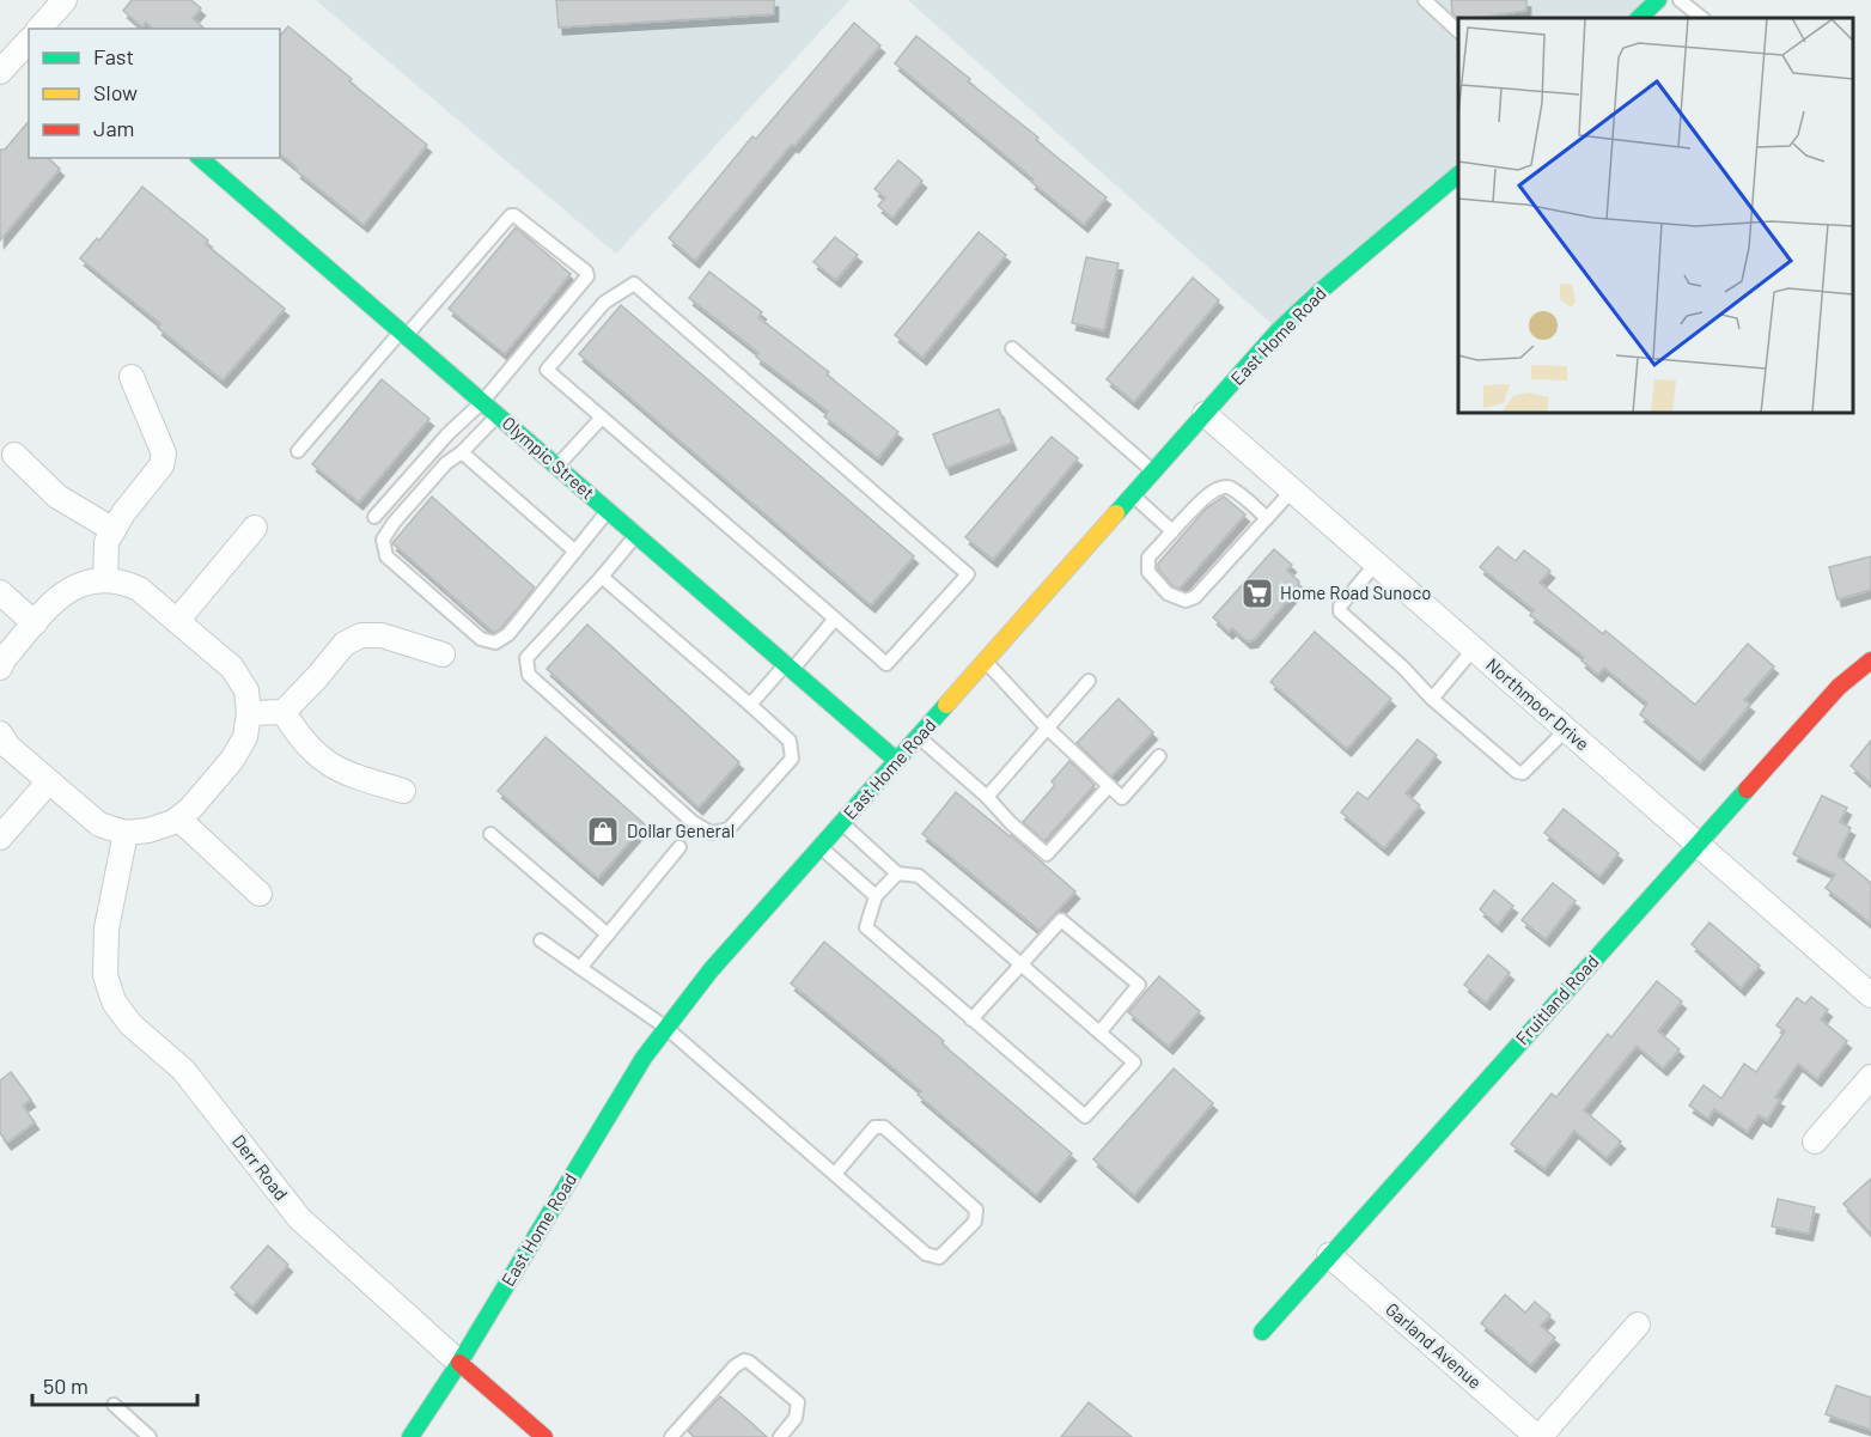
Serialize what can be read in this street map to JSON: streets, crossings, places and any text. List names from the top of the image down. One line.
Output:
{"streets":{"street":["East Home Road","Olympic Street","Northmoor Drive","Fruitland Road","Derr Road","Garland Avenue"]},"crossings":[["East Home Road","Olympic Street"],["East Home Road","Northmoor Drive"],["East Home Road","Derr Road"],["Northmoor Drive","Fruitland Road"],["Fruitland Road","Garland Avenue"]],"places":{"supermarket":["Home Road Sunoco"],"shop":["Dollar General"]},"legend":["Fast","Slow","Jam"],"scale_bar":"50 m"}
